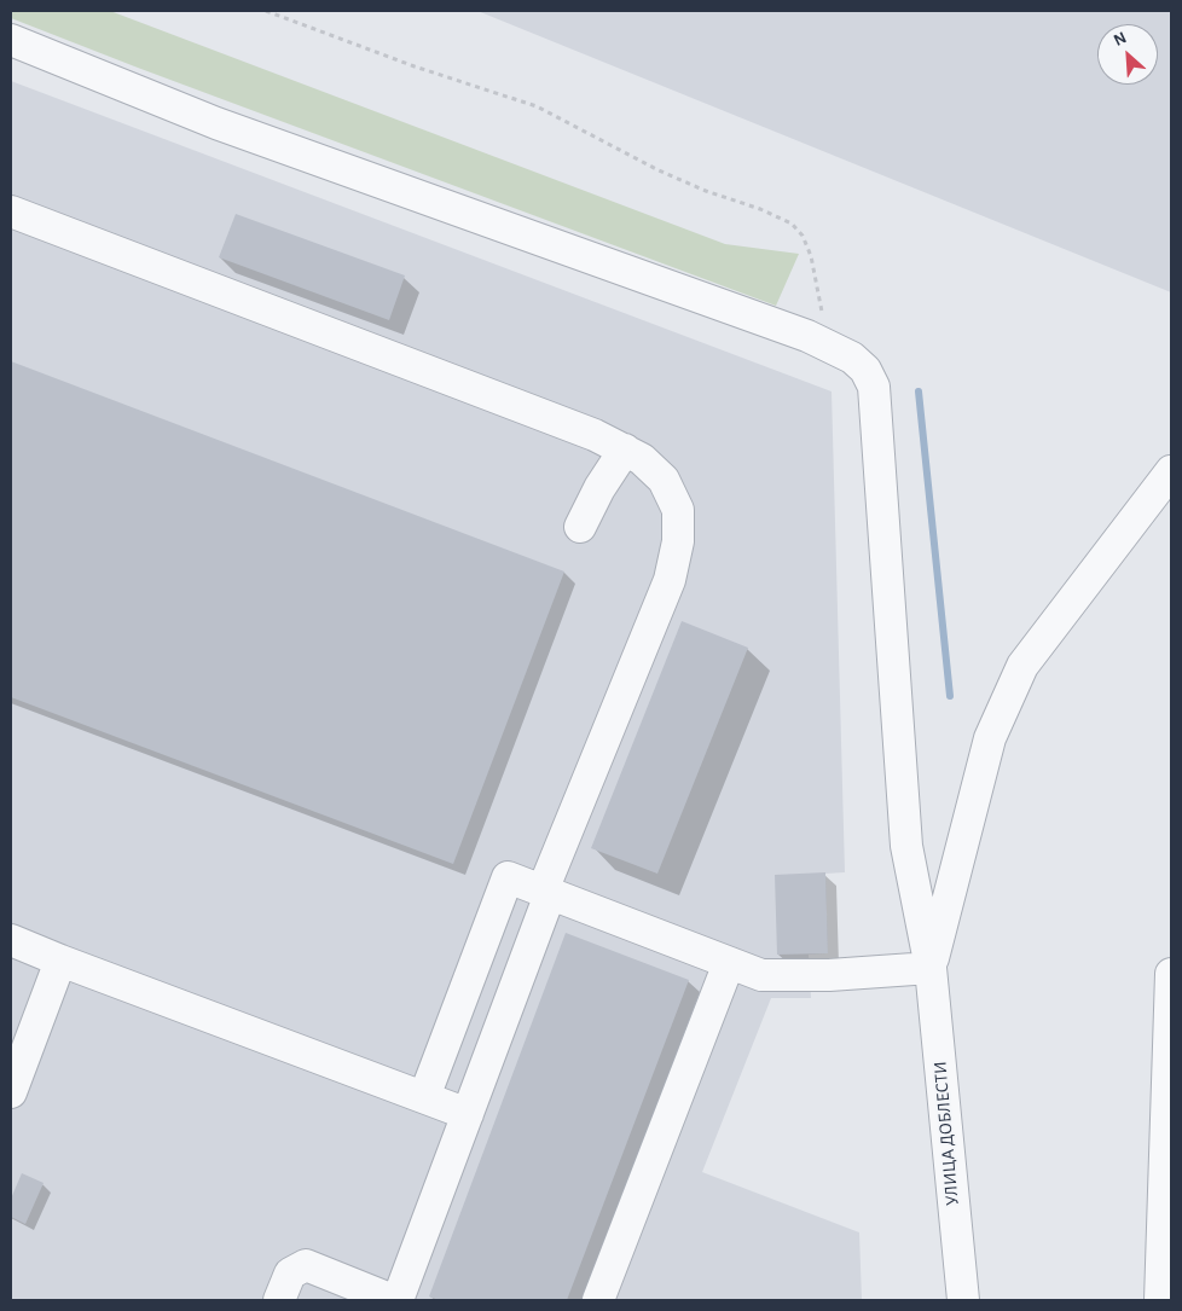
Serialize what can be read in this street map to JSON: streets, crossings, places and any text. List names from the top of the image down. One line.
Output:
{"streets":{"street":["УЛИЦА ДОБЛЕСТИ"]},"north":"top left"}
